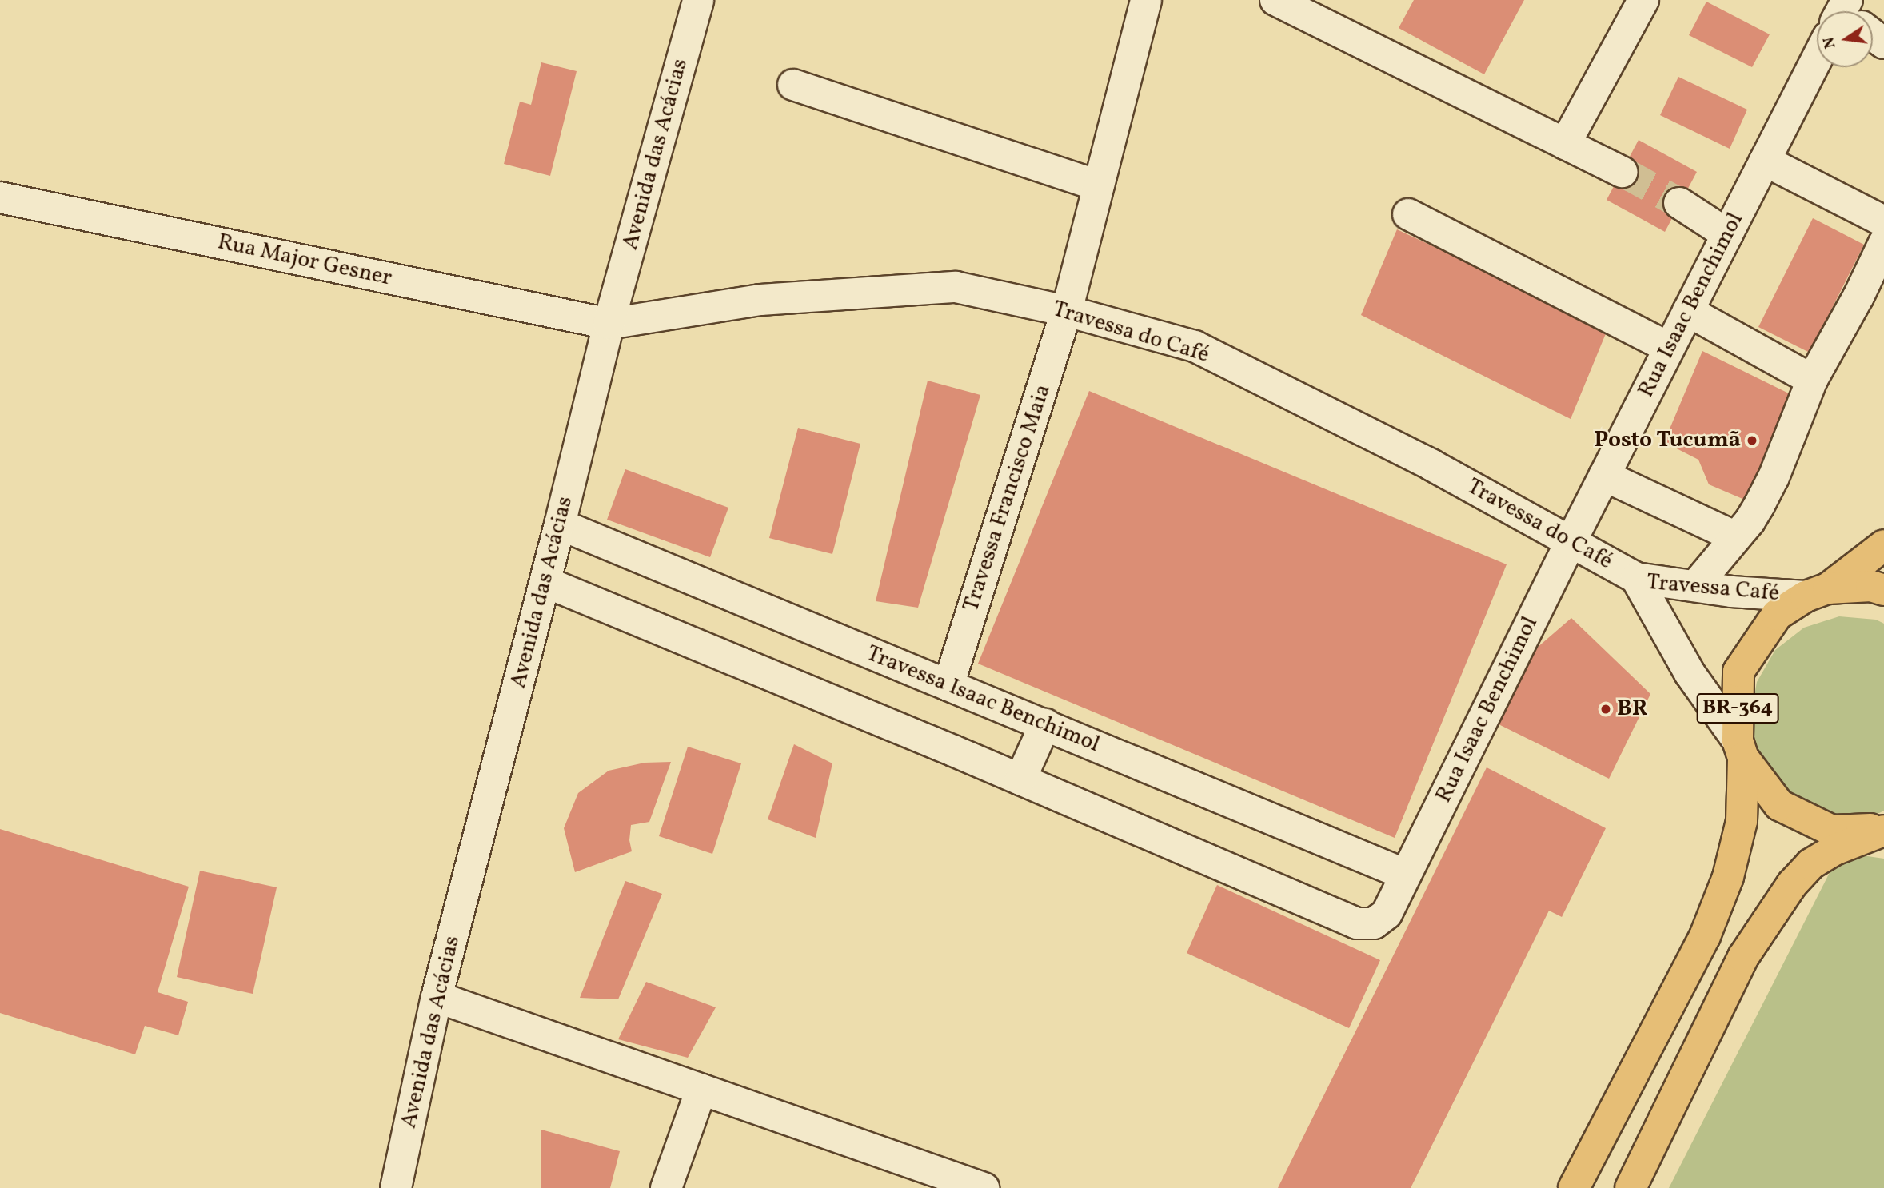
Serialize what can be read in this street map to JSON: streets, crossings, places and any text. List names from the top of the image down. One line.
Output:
{"streets":{"main road":["BR-364"],"street":["Avenida das Acácias","Rua Major Gesner","Rua Isaac Benchimol","Travessa do Café","Travessa Francisco Maia","Travessa Café","Travessa Isaac Benchimol"]},"crossings":[["Avenida das Acácias","Rua Major Gesner"],["Avenida das Acácias","Travessa do Café"],["Avenida das Acácias","Travessa Isaac Benchimol"],["Rua Major Gesner","Travessa do Café"],["Rua Isaac Benchimol","Travessa do Café"],["Rua Isaac Benchimol","Travessa Isaac Benchimol"],["Travessa do Café","Travessa Francisco Maia"],["Travessa do Café","Travessa Café"],["Travessa Francisco Maia","Travessa Isaac Benchimol"],["Travessa Café","BR-364"]],"places":["Posto Tucumã","BR"],"north":"left"}
